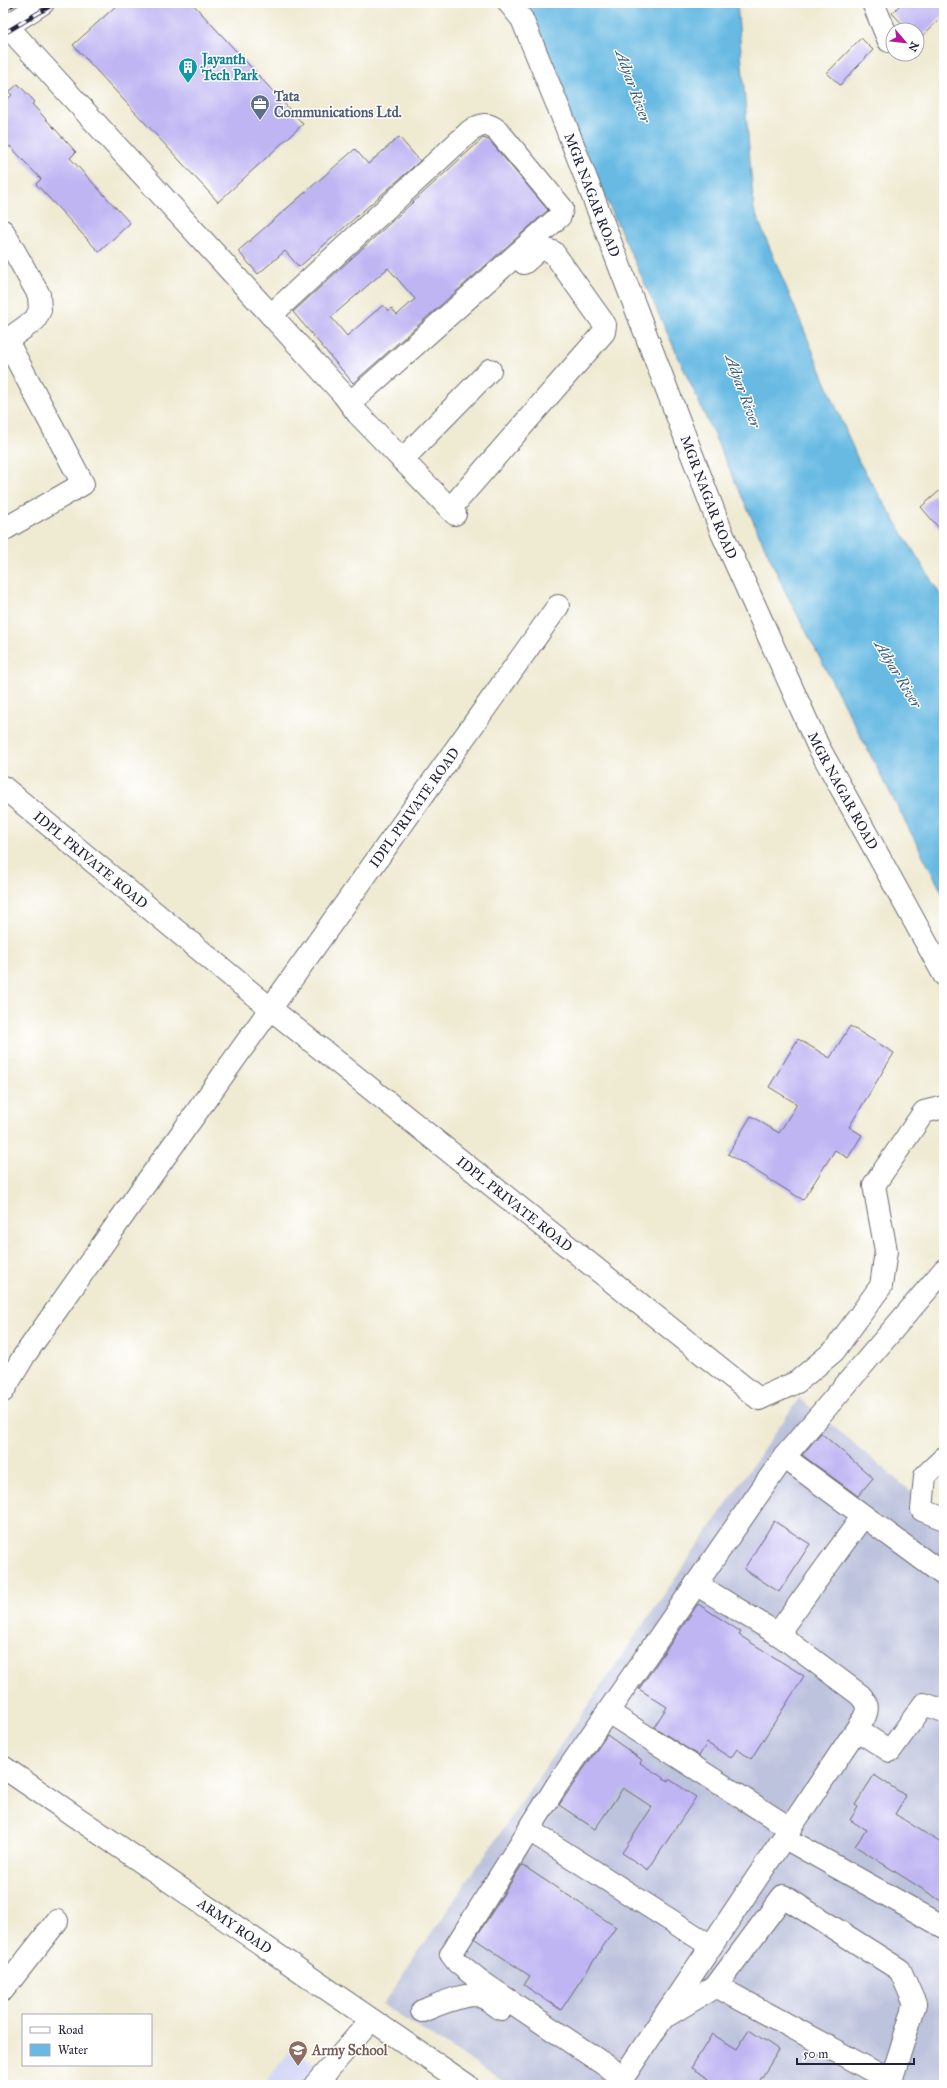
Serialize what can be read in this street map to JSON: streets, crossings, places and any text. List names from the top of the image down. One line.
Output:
{"streets":{"street":["MGR NAGAR ROAD","IDPL PRIVATE ROAD","ARMY ROAD"]},"water":["Adyar River"],"places":{"building":["Jayanth Tech Park"],"office":["Tata Communications Ltd."],"school or university":["Army School"]},"legend":["Road","Water"],"scale_bar":"50 m","north":"bottom right"}
